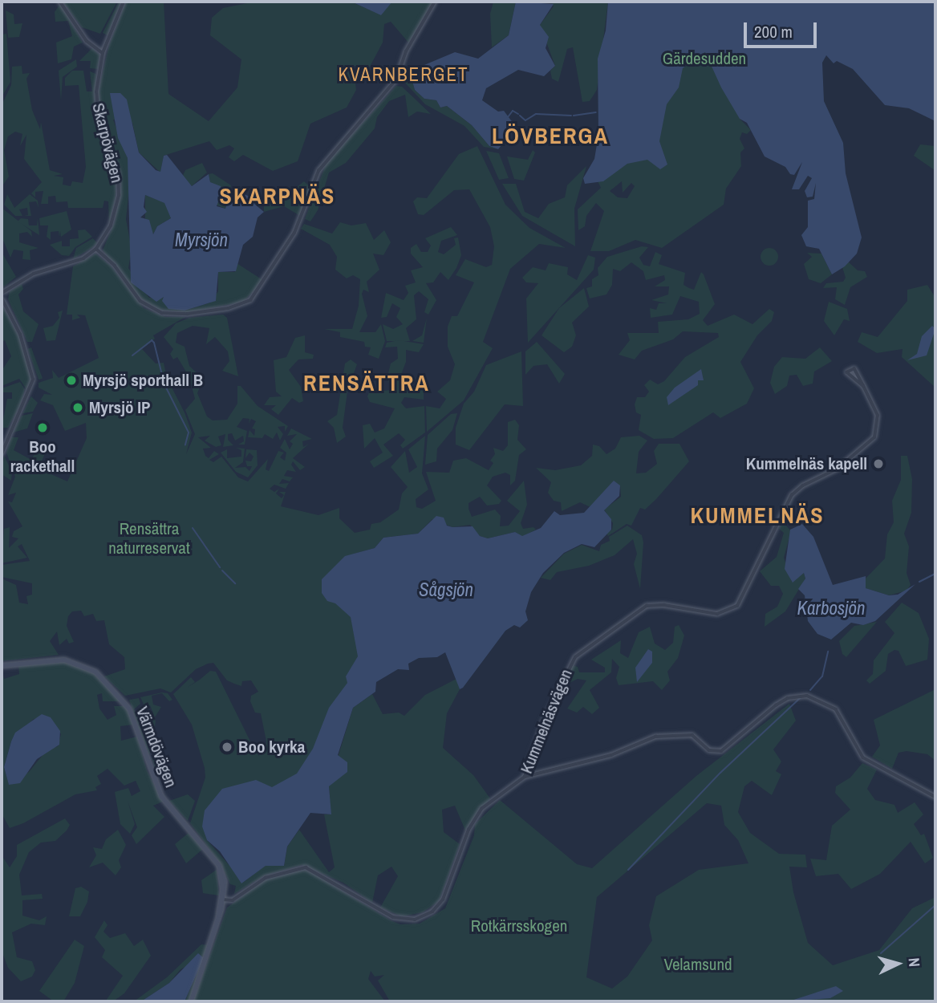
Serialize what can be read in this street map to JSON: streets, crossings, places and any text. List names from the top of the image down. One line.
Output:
{"streets":{"main road":["Värmdövägen"],"street":["Skarpövägen","Kummelnäsvägen"]},"crossings":[["Kummelnäsvägen","Värmdövägen"]],"districts":["KVARNBERGET","LÖVBERGA","SKARPNÄS","RENSÄTTRA","KUMMELNÄS"],"water":["Myrsjön","Sågsjön","Karbosjön"],"parks":["Gärdesudden","Rensättra naturreservat","Rotkärrsskogen","Velamsund"],"places":["Myrsjö sporthall B","Myrsjö IP","Boo rackethall","Kummelnäs kapell","Boo kyrka"],"scale_bar":"200 m","north":"right"}
